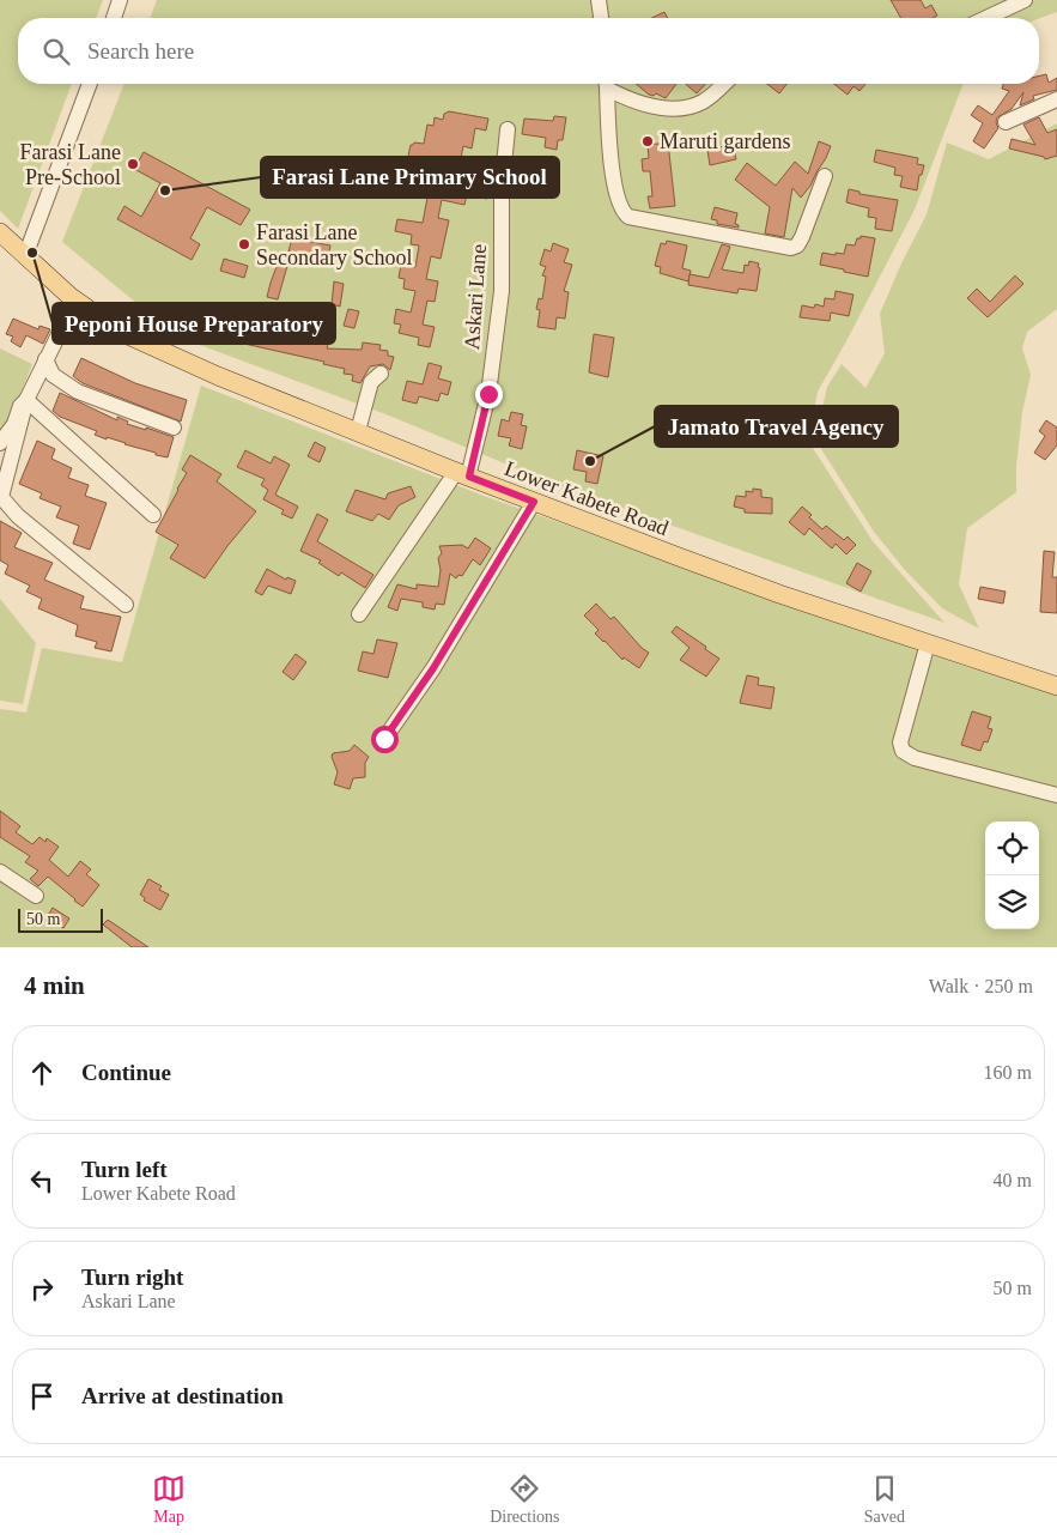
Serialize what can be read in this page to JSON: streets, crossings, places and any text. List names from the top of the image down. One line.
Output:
{"streets":{"main road":["Lower Kabete Road"],"street":["Askari Lane"]},"crossings":[["Askari Lane","Lower Kabete Road"]],"places":["Maruti gardens","Farasi Lane Pre-School","Farasi Lane Primary School","Farasi Lane Secondary School","Peponi House Preparatory","Jamato Travel Agency"],"scale_bar":"50 m","page":{"search":"Search here","scale":"50 m","heading":["4 min","Walk · 250 m"],"list":[["Continue","160 m"],["Turn left","Lower Kabete Road","40 m"],["Turn right","Askari Lane","50 m"],"Arrive at destination"],"nav":["Map","Directions","Saved"]}}
